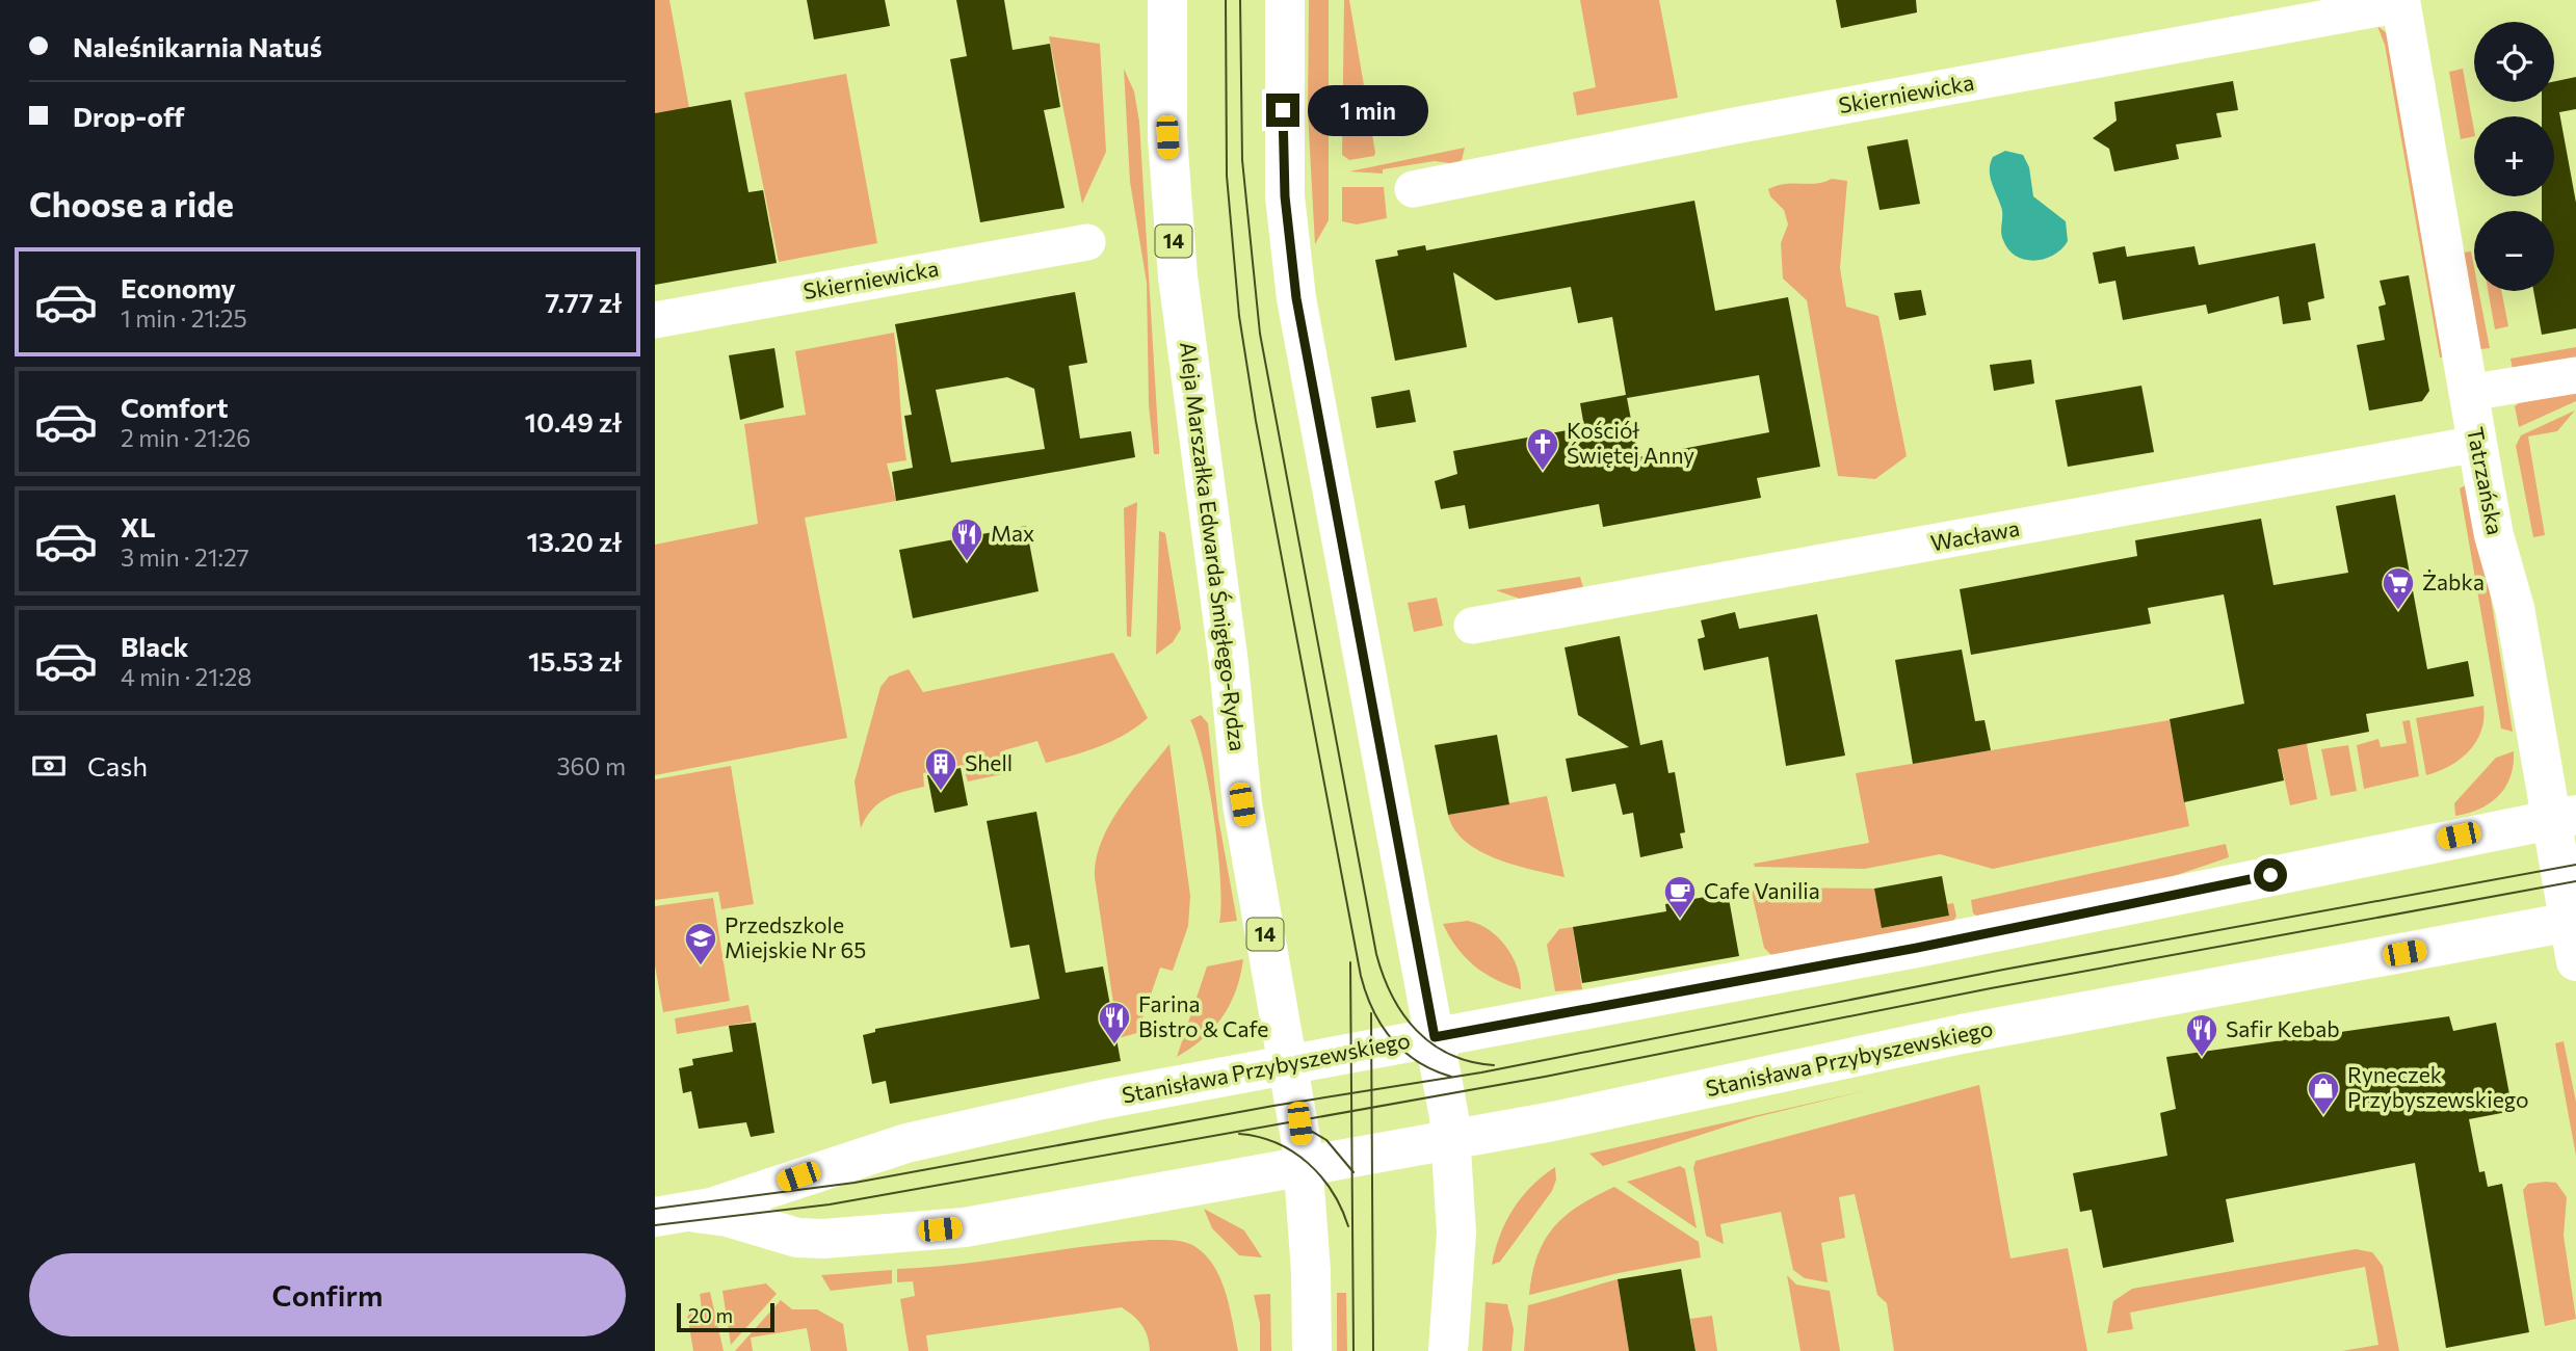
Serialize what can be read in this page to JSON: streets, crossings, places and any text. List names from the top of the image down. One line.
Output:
{"streets":{"main road":["14","Tatrzańska","Aleja Marszałka Edwarda Śmigłego-Rydza","Stanisława Przybyszewskiego"],"street":["Skierniewicka","Wacława"]},"crossings":[["Skierniewicka","Tatrzańska"],["Tatrzańska","Wacława"],["Tatrzańska","Stanisława Przybyszewskiego"],["Aleja Marszałka Edwarda Śmigłego-Rydza","Stanisława Przybyszewskiego"]],"places":{"church":["Kościół Świętej Anny"],"restaurant":["Max","Farina Bistro & Cafe","Safir Kebab"],"supermarket":["Żabka"],"building":["Shell"],"cafe":["Cafe Vanilia"],"school or university":["Przedszkole Miejskie Nr 65"],"shop":["Ryneczek Przybyszewskiego"]},"scale_bar":"20 m","page":{"banner":["Naleśnikarnia Natuś","Drop-off"],"map_buttons":["+","−"],"bubble":"1 min","heading":"Choose a ride","list":[{"name":"Economy","note":"1 min · 21:25","value":"7.77 zł"},{"name":"Comfort","note":"2 min · 21:26","value":"10.49 zł"},{"name":"XL","note":"3 min · 21:27","value":"13.20 zł"},{"name":"Black","note":"4 min · 21:28","value":"15.53 zł"}],"pay":["Cash","360 m"],"buttons":"Confirm","scale":"20 m"}}
